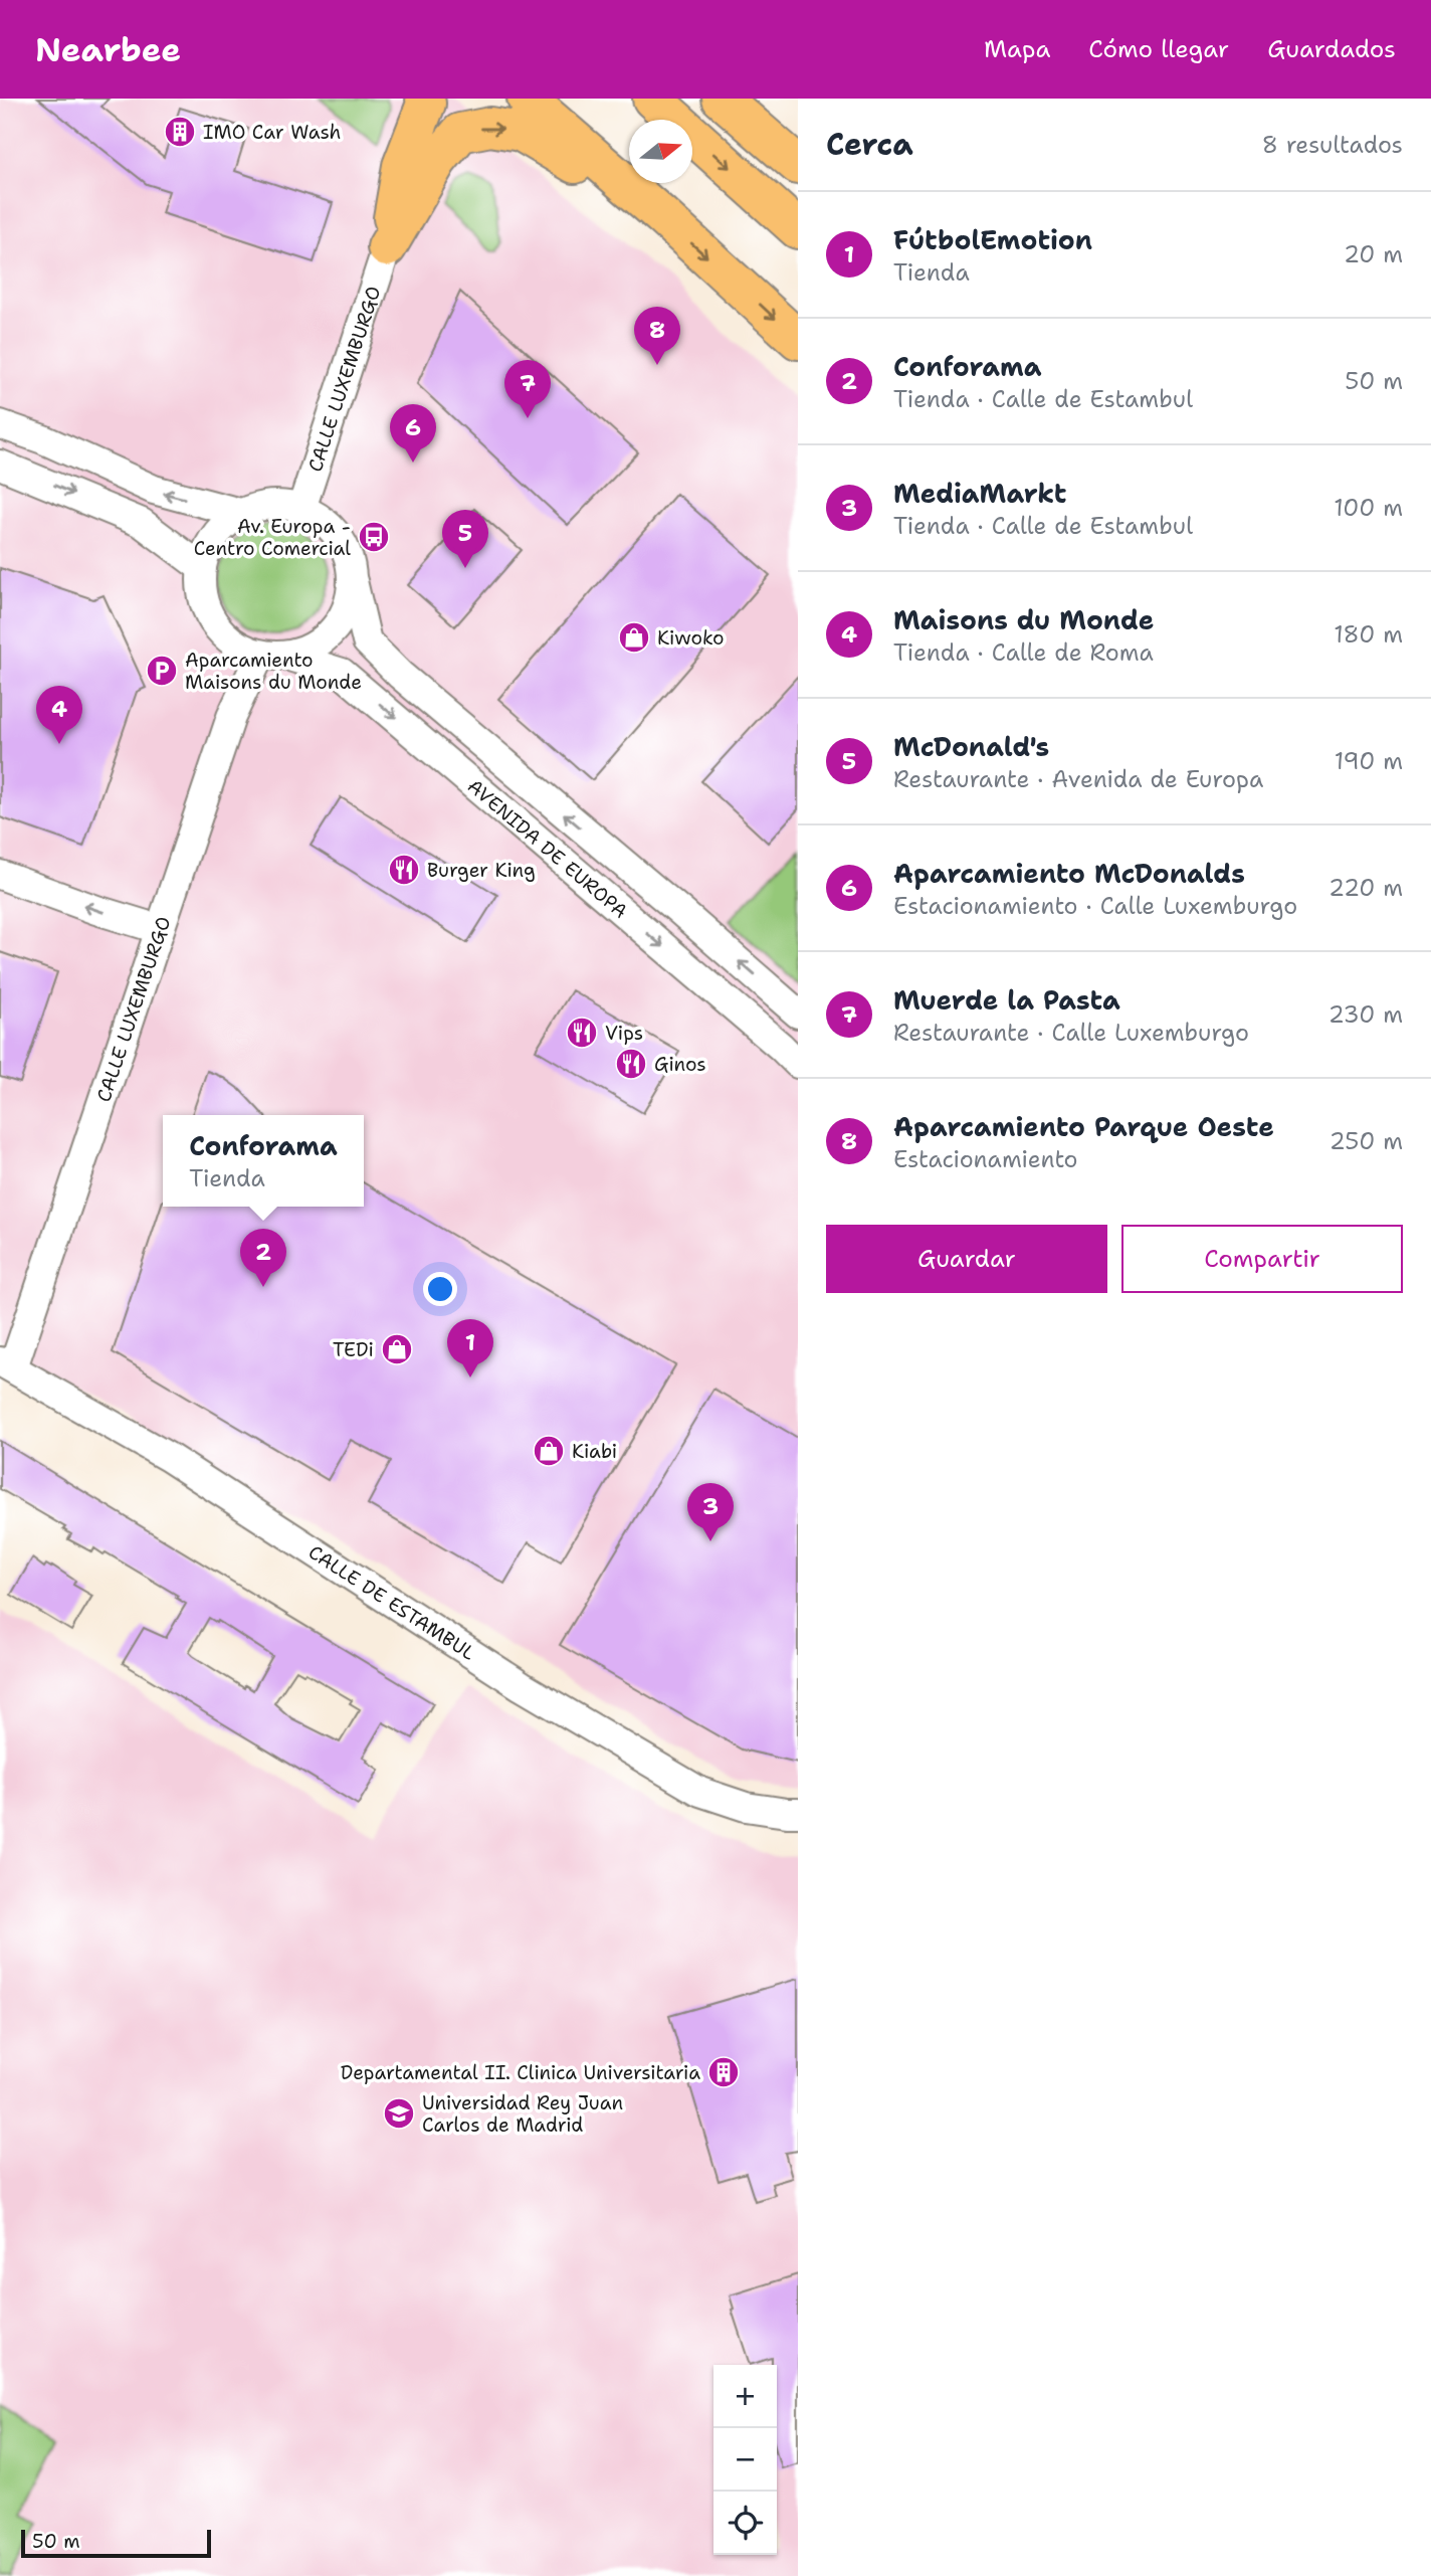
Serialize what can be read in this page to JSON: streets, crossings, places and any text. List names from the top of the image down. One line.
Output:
{"streets":{"street":["CALLE LUXEMBURGO","AVENIDA DE EUROPA","CALLE DE ESTAMBUL"]},"crossings":[["CALLE LUXEMBURGO","AVENIDA DE EUROPA"],["CALLE LUXEMBURGO","CALLE DE ESTAMBUL"]],"places":{"building":["IMO Car Wash","Departamental II. Clinica Universitaria"],"bus stop":["Av. Europa - Centro Comercial"],"shop":["Kiwoko","TEDi","Kiabi"],"parking":["Aparcamiento Maisons du Monde"],"restaurant":["Burger King","Vips","Ginos"],"school or university":["Universidad Rey Juan Carlos de Madrid"]},"scale_bar":"50 m","north":"right","page":{"header":"Nearbee","nav":["Mapa","Cómo llegar","Guardados"],"heading":["Cerca","8 resultados"],"list":[{"mark":"1","name":"FútbolEmotion","note":"Tienda","value":"20 m"},{"mark":"2","name":"Conforama","note":"Tienda · Calle de Estambul","value":"50 m"},{"mark":"3","name":"MediaMarkt","note":"Tienda · Calle de Estambul","value":"100 m"},{"mark":"4","name":"Maisons du Monde","note":"Tienda · Calle de Roma","value":"180 m"},{"mark":"5","name":"McDonald's","note":"Restaurante · Avenida de Europa","value":"190 m"},{"mark":"6","name":"Aparcamiento McDonalds","note":"Estacionamiento · Calle Luxemburgo","value":"220 m"},{"mark":"7","name":"Muerde la Pasta","note":"Restaurante · Calle Luxemburgo","value":"230 m"},{"mark":"8","name":"Aparcamiento Parque Oeste","note":"Estacionamiento","value":"250 m"}],"pins":["8","7","6","5","4","2","1","3"],"popup":["Conforama","Tienda"],"buttons":["Guardar","Compartir"],"map_buttons":["+","−"],"scale":"50 m"}}
